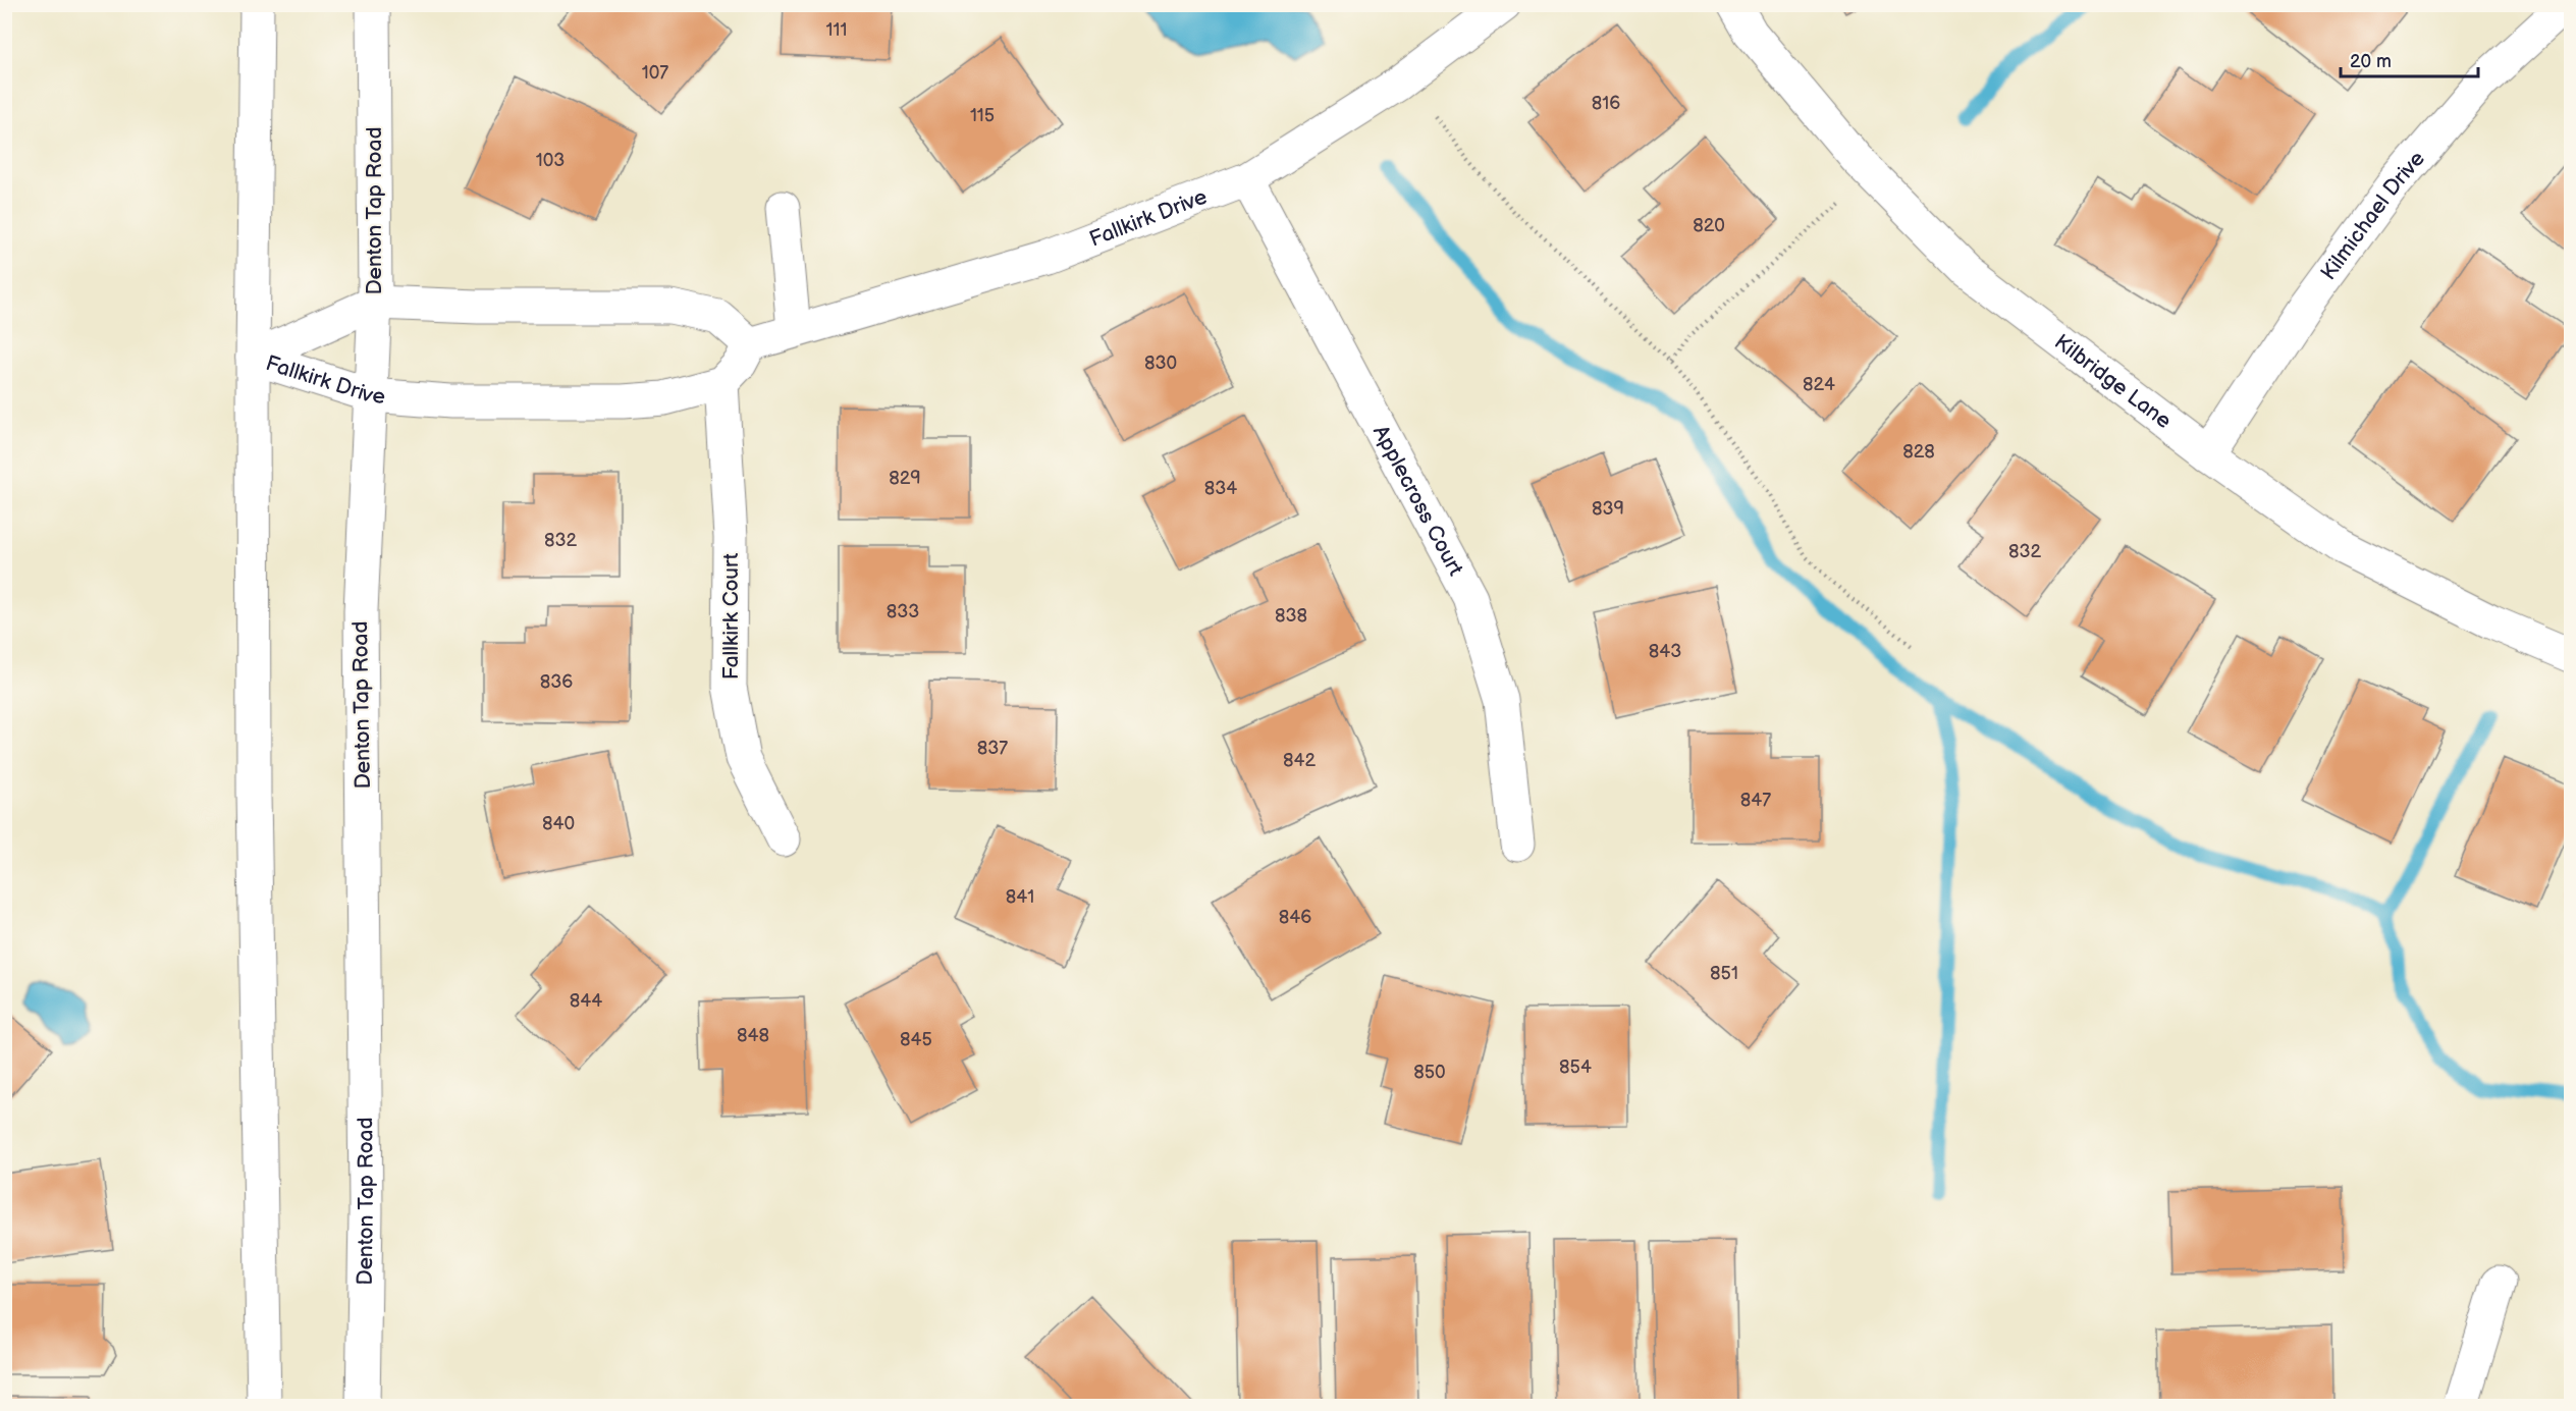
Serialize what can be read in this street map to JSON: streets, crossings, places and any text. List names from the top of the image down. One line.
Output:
{"streets":{"street":["Denton Tap Road","Kilmichael Drive","Fallkirk Drive","Kilbridge Lane","Applecross Court","Fallkirk Court"]},"crossings":[["Denton Tap Road","Fallkirk Drive"],["Kilmichael Drive","Kilbridge Lane"],["Fallkirk Drive","Applecross Court"],["Fallkirk Drive","Fallkirk Court"]],"house_numbers":["111","107","816","115","103","820","830","824","828","829","834","839","832","832","833","838","843","836","837","842","847","840","841","846","851","844","848","845","854","850"],"scale_bar":"20 m"}
